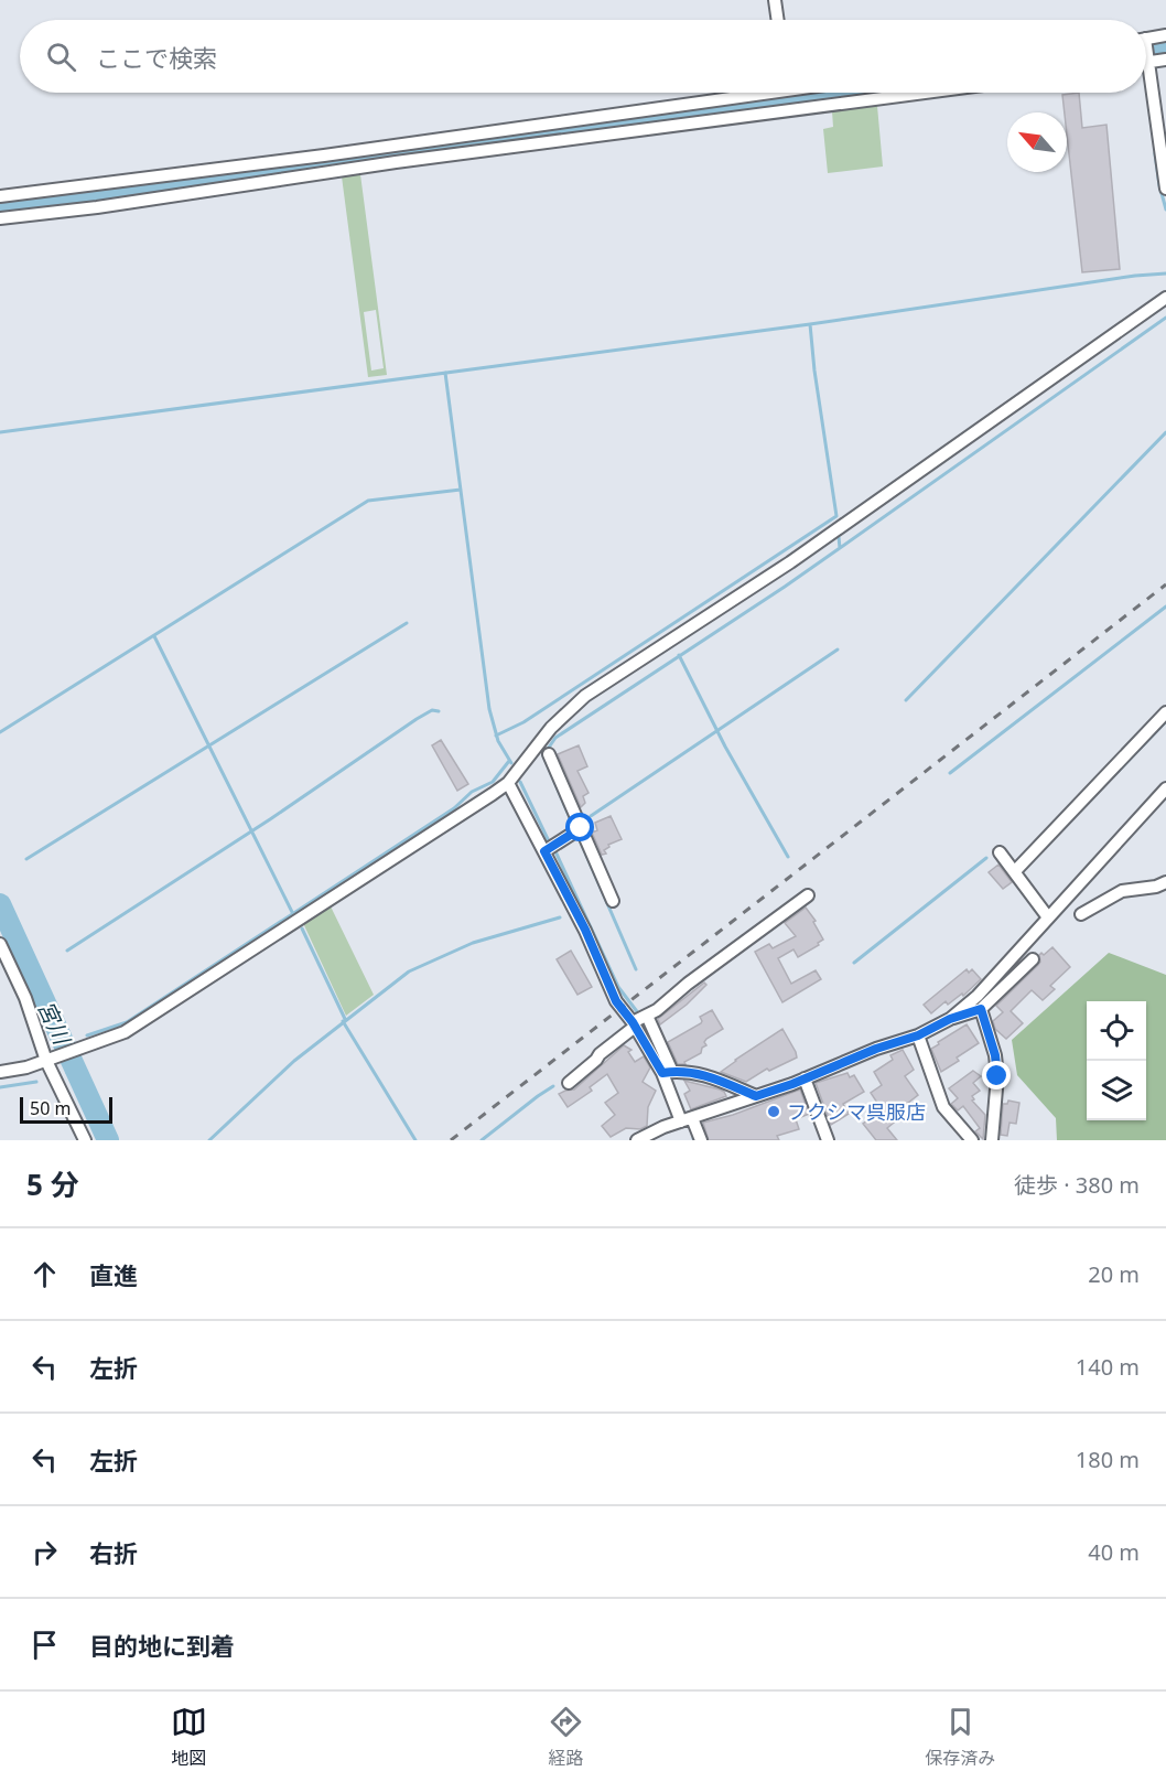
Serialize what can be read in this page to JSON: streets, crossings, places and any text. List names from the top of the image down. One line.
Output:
{"water":["宮川"],"places":["フクシマ呉服店"],"scale_bar":"50 m","north":"top left","page":{"search":"ここで検索","scale":"50 m","heading":["5 分","徒歩 · 380 m"],"list":[["直進","20 m"],["左折","140 m"],["左折","180 m"],["右折","40 m"],"目的地に到着"],"nav":["地図","経路","保存済み"]}}
